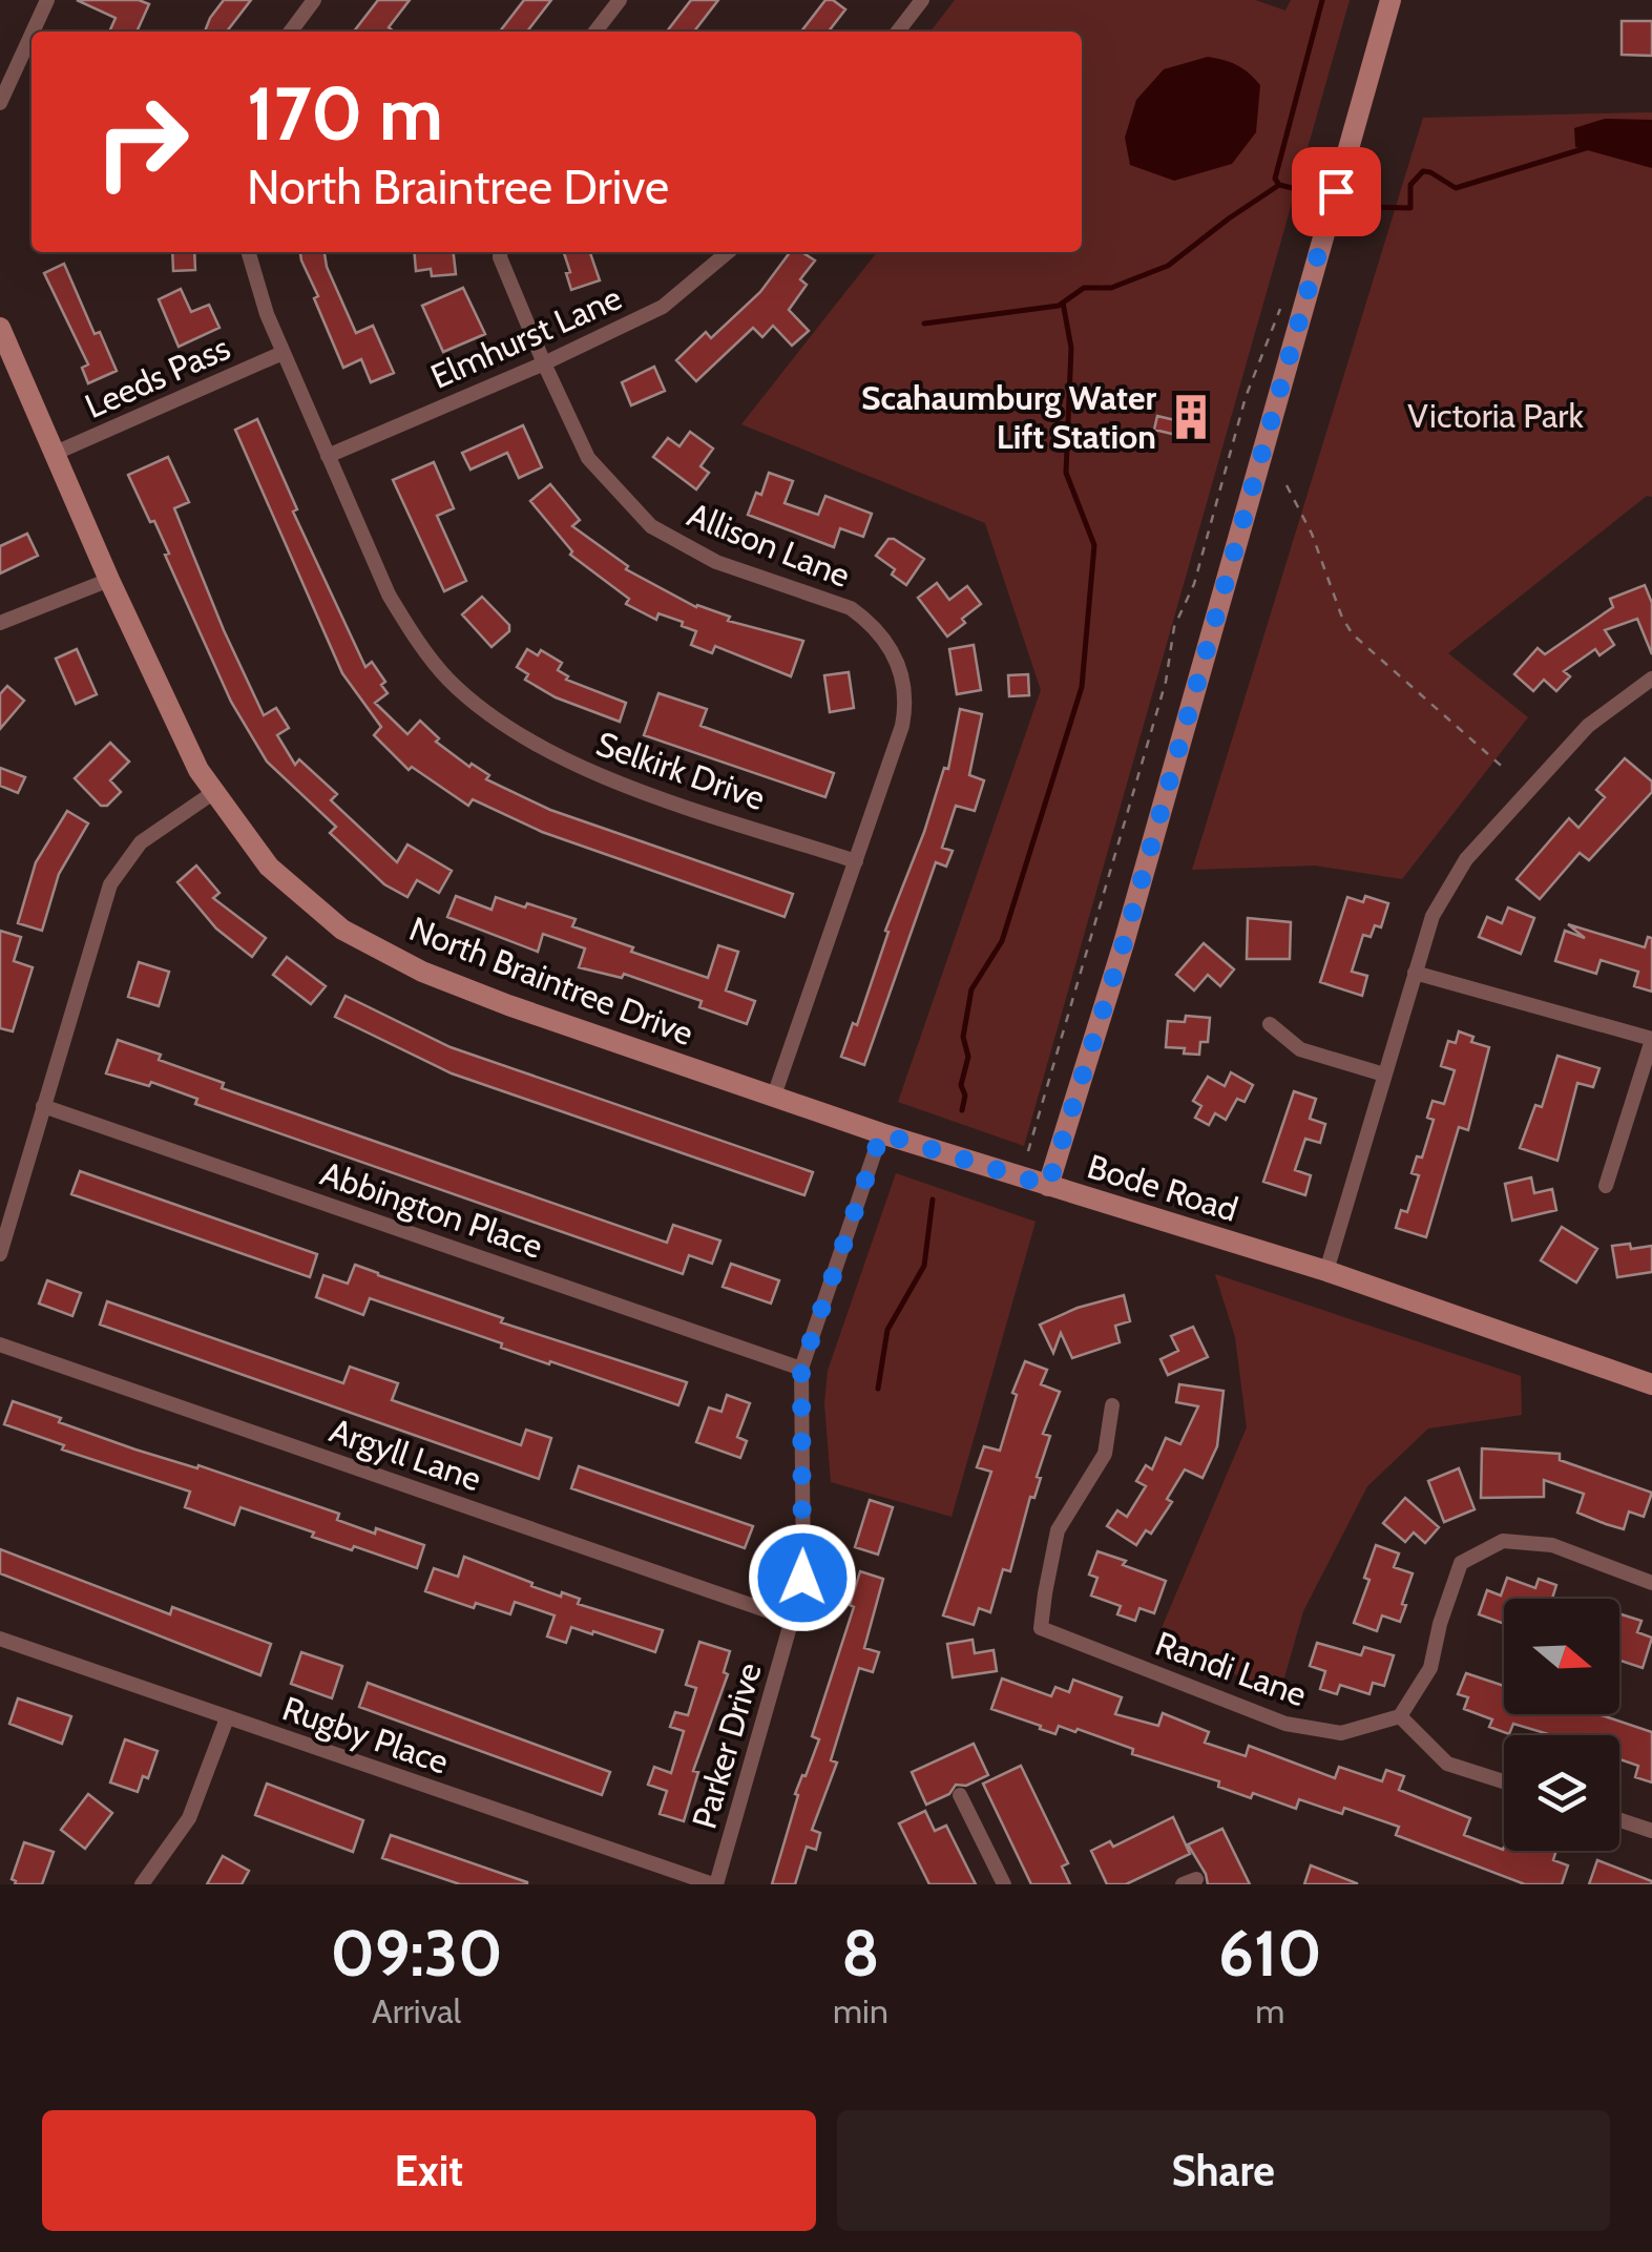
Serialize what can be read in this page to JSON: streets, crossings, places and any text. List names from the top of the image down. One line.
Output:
{"streets":{"street":["Elmhurst Lane","Leeds Pass","Allison Lane","Selkirk Drive","North Braintree Drive","Bode Road","Abbington Place","Argyll Lane","Randi Lane","Rugby Place","Parker Drive"]},"crossings":[["Elmhurst Lane","Allison Lane"],["Elmhurst Lane","Selkirk Drive"],["Leeds Pass","Selkirk Drive"],["Leeds Pass","North Braintree Drive"],["Allison Lane","Selkirk Drive"],["Allison Lane","North Braintree Drive"],["North Braintree Drive","Bode Road"],["North Braintree Drive","Parker Drive"],["Abbington Place","Parker Drive"],["Argyll Lane","Parker Drive"],["Rugby Place","Parker Drive"]],"parks":["Victoria Park"],"places":{"building":["Scahaumburg Water Lift Station"]},"north":"right","page":{"turn":["170 m","North Braintree Drive"],"eta":["09:30","Arrival","8","min","610","m"],"buttons":["Exit","Share"]}}
